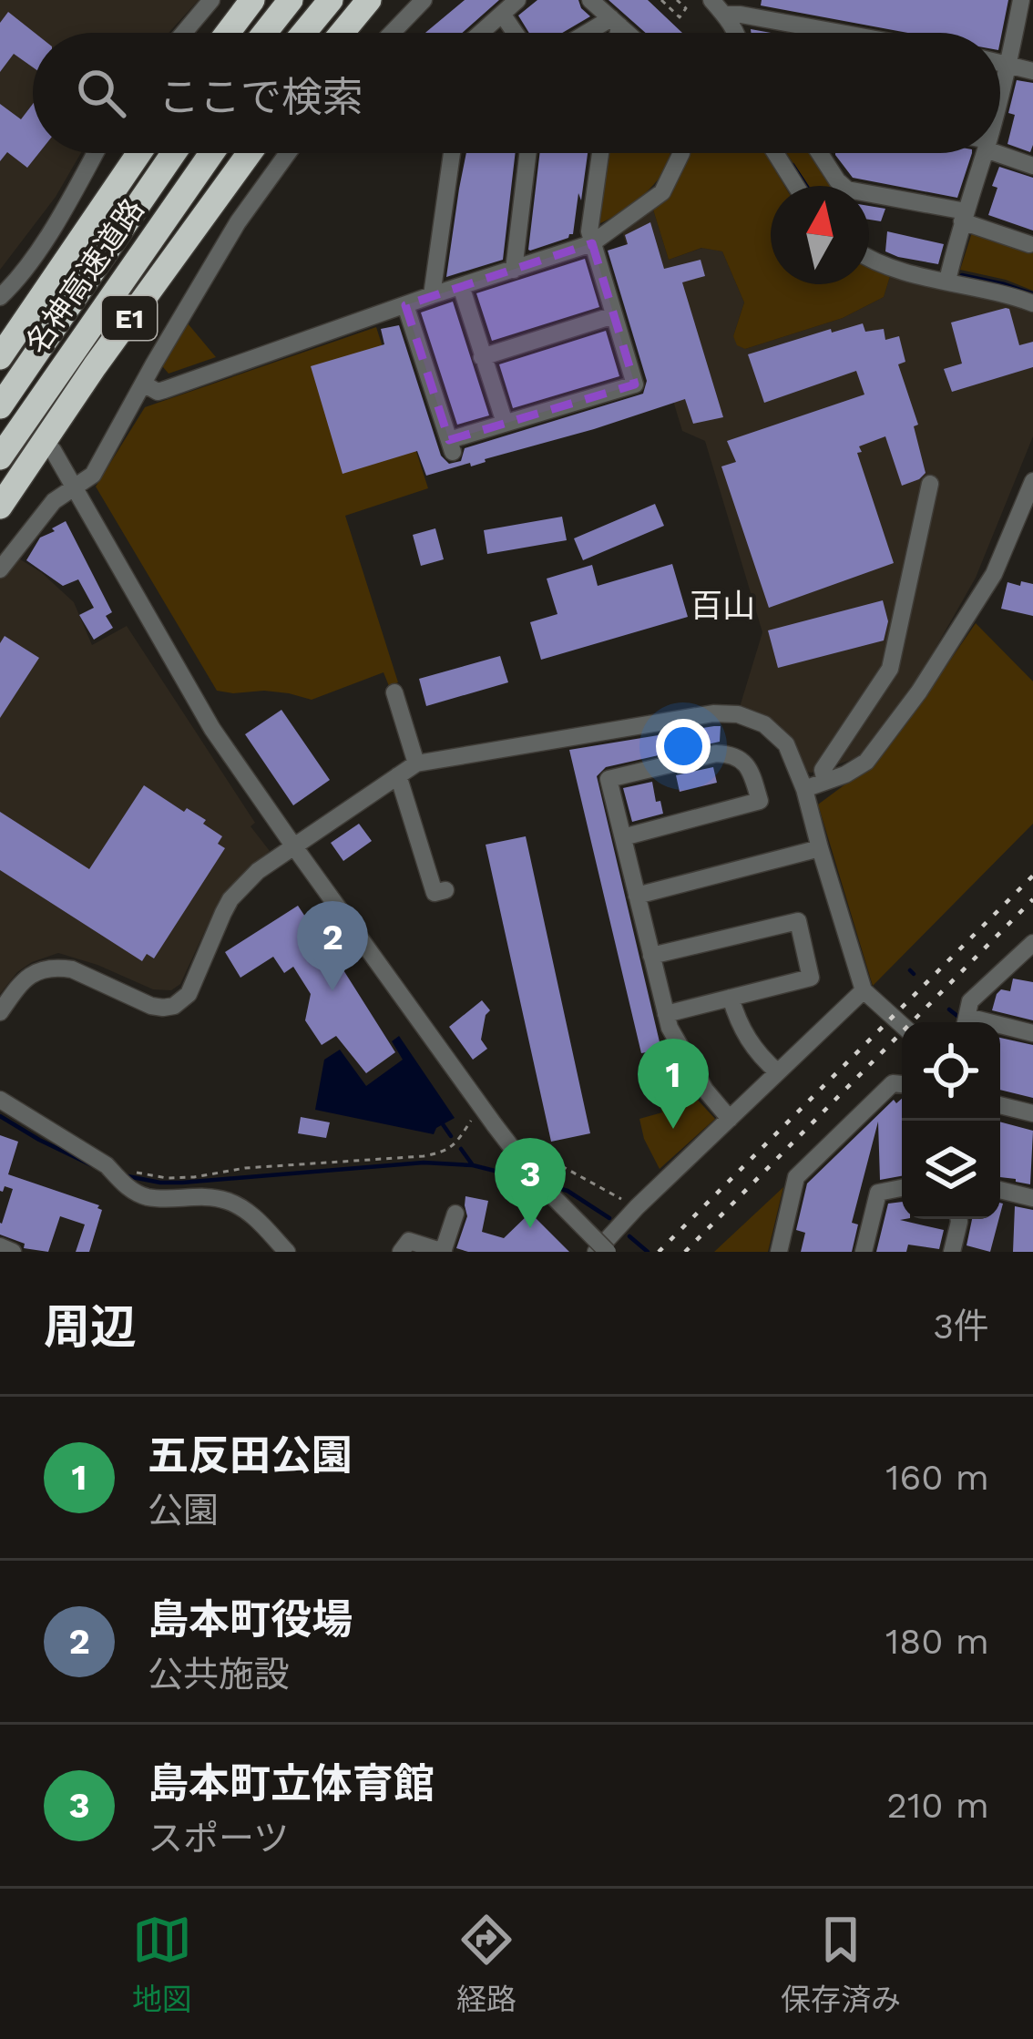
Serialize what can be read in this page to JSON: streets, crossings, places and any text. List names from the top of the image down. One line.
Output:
{"streets":{"highway":["名神高速道路","E1"]},"districts":["百山"],"north":"top","page":{"search":"ここで検索","pins":["2","1","3"],"heading":["周辺","3件"],"list":[{"mark":"1","name":"五反田公園","note":"公園","value":"160 m"},{"mark":"2","name":"島本町役場","note":"公共施設","value":"180 m"},{"mark":"3","name":"島本町立体育館","note":"スポーツ","value":"210 m"}],"nav":["地図","経路","保存済み"]}}
